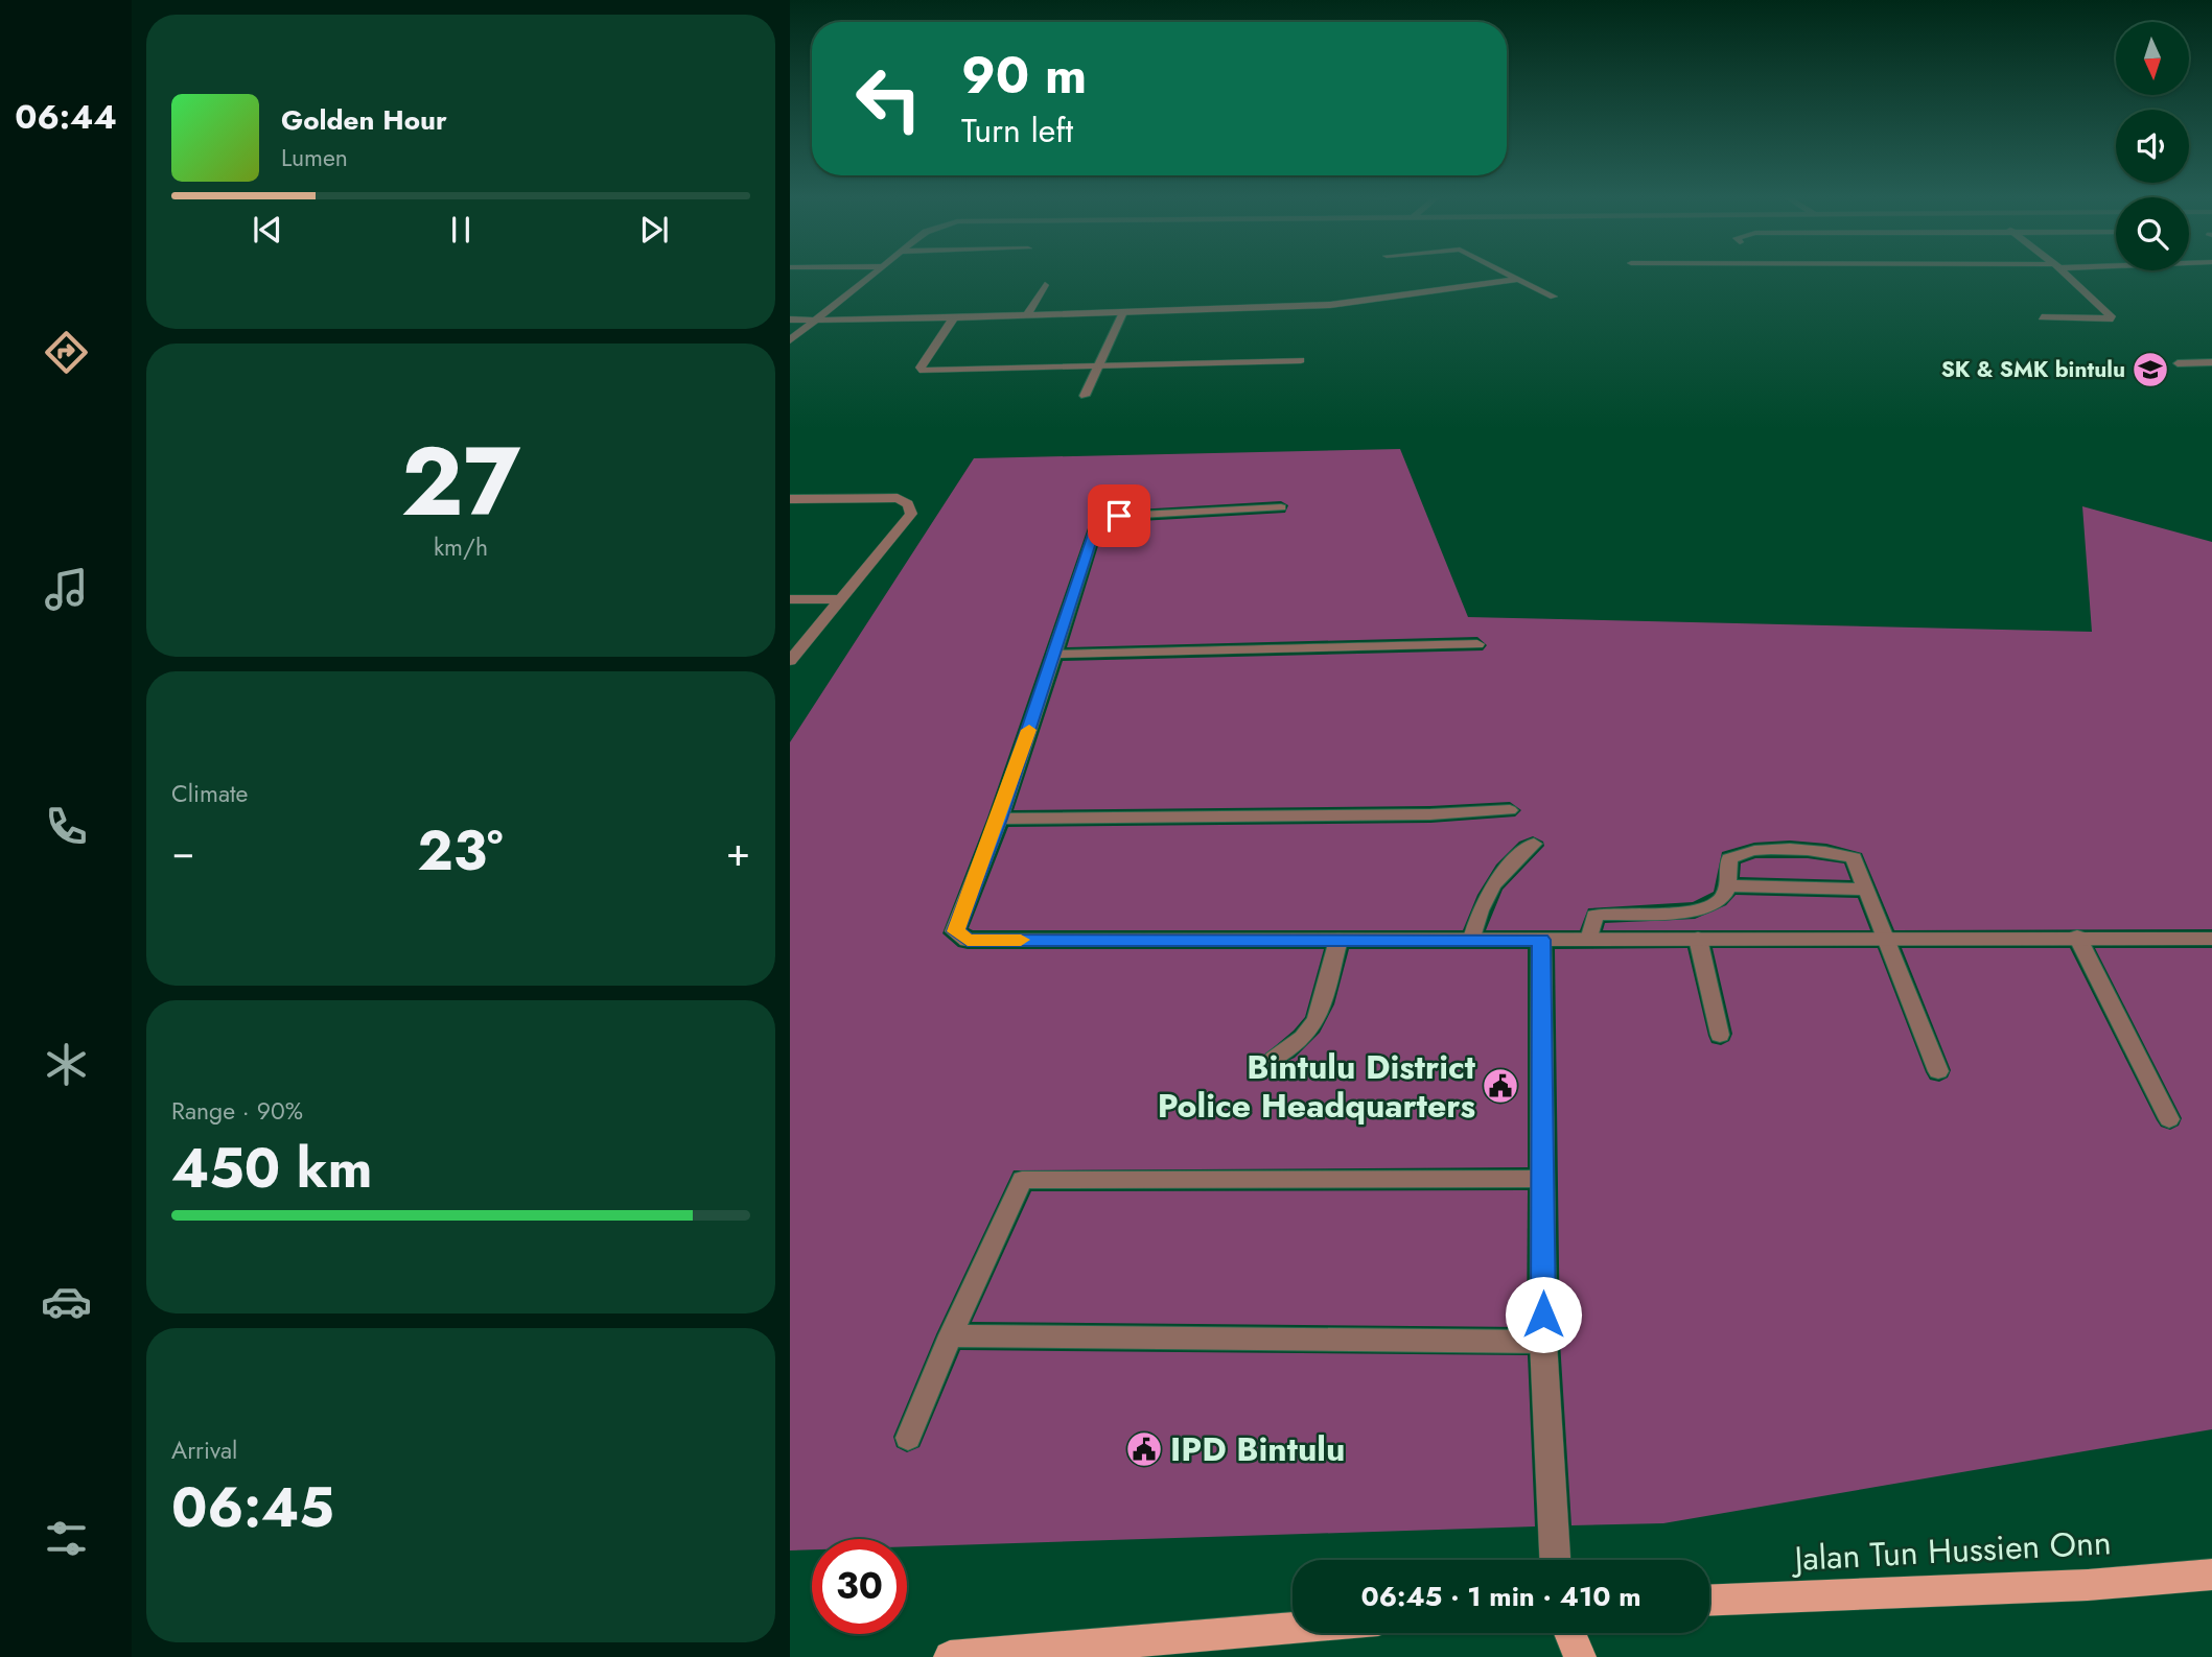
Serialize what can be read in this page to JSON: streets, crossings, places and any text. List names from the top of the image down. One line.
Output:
{"streets":{"main road":["Jalan Tun Hussien Onn"]},"places":{"school or university":["SK & SMK bintulu"],"public building":["Bintulu District Police Headquarters","IPD Bintulu"]},"north":"bottom","page":{"tabs":"06:44","turn":["90 m","Turn left"],"song":["Golden Hour","Lumen"],"tile":[["27","km/h"],"Climate",["Range · 90%","450 km"],["Arrival","06:45"]],"heat":["−","23°","+"],"limit":"30","trip":"06:45 · 1 min · 410 m"}}
